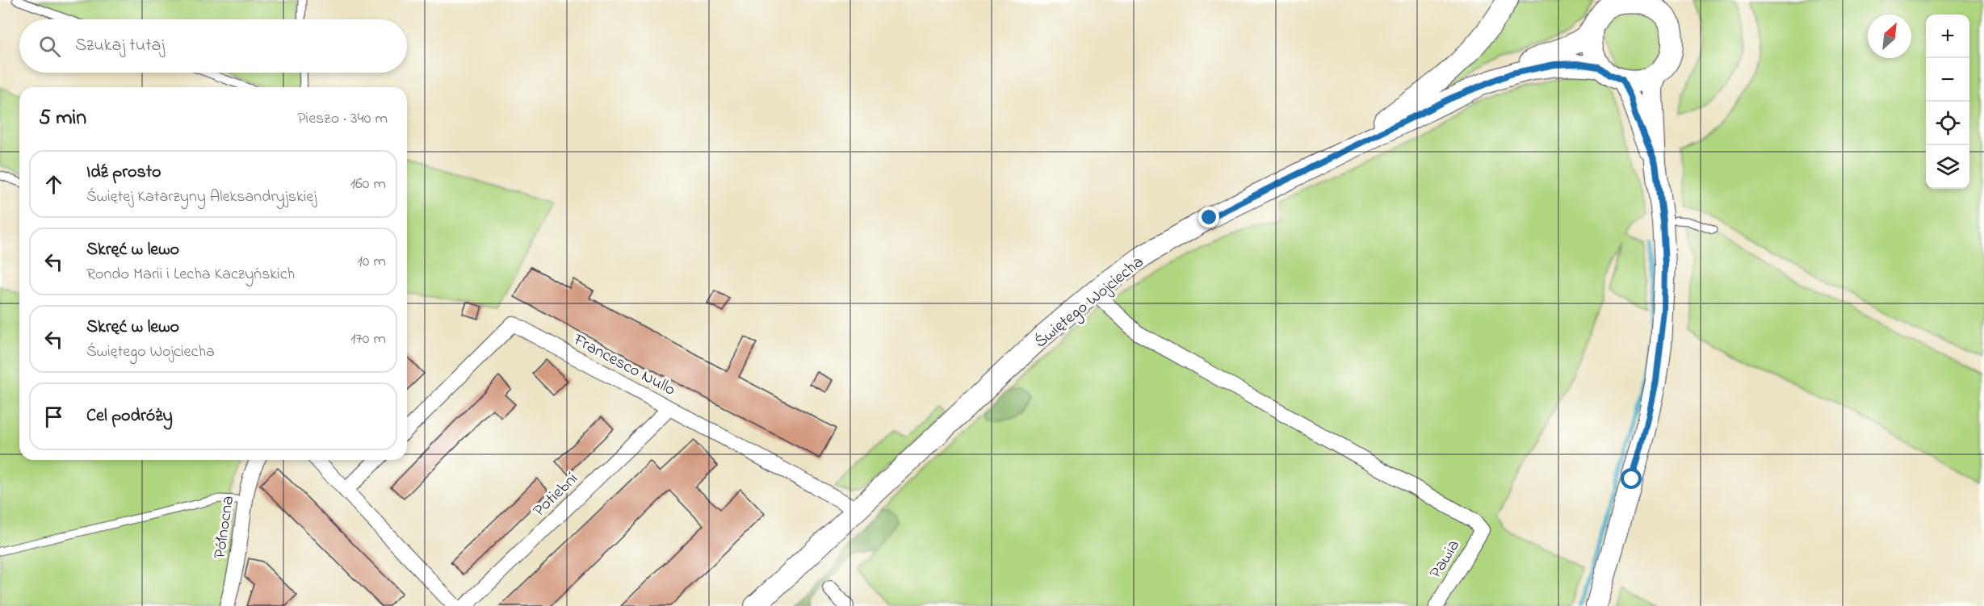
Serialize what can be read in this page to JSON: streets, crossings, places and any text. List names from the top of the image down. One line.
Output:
{"streets":{"street":["Świętego Wojciecha","Francesco Nullo","Potiebni","Północna","Pawia"]},"crossings":[["Świętego Wojciecha","Francesco Nullo"],["Świętego Wojciecha","Pawia"],["Francesco Nullo","Potiebni"]],"north":"top right","page":{"map_buttons":["+","−"],"search":"Szukaj tutaj","heading":["5 min","Pieszo · 340 m"],"list":[["Idź prosto","Świętej Katarzyny Aleksandryjskiej","160 m"],["Skręć w lewo","Rondo Marii i Lecha Kaczyńskich","10 m"],["Skręć w lewo","Świętego Wojciecha","170 m"],"Cel podróży"]}}
